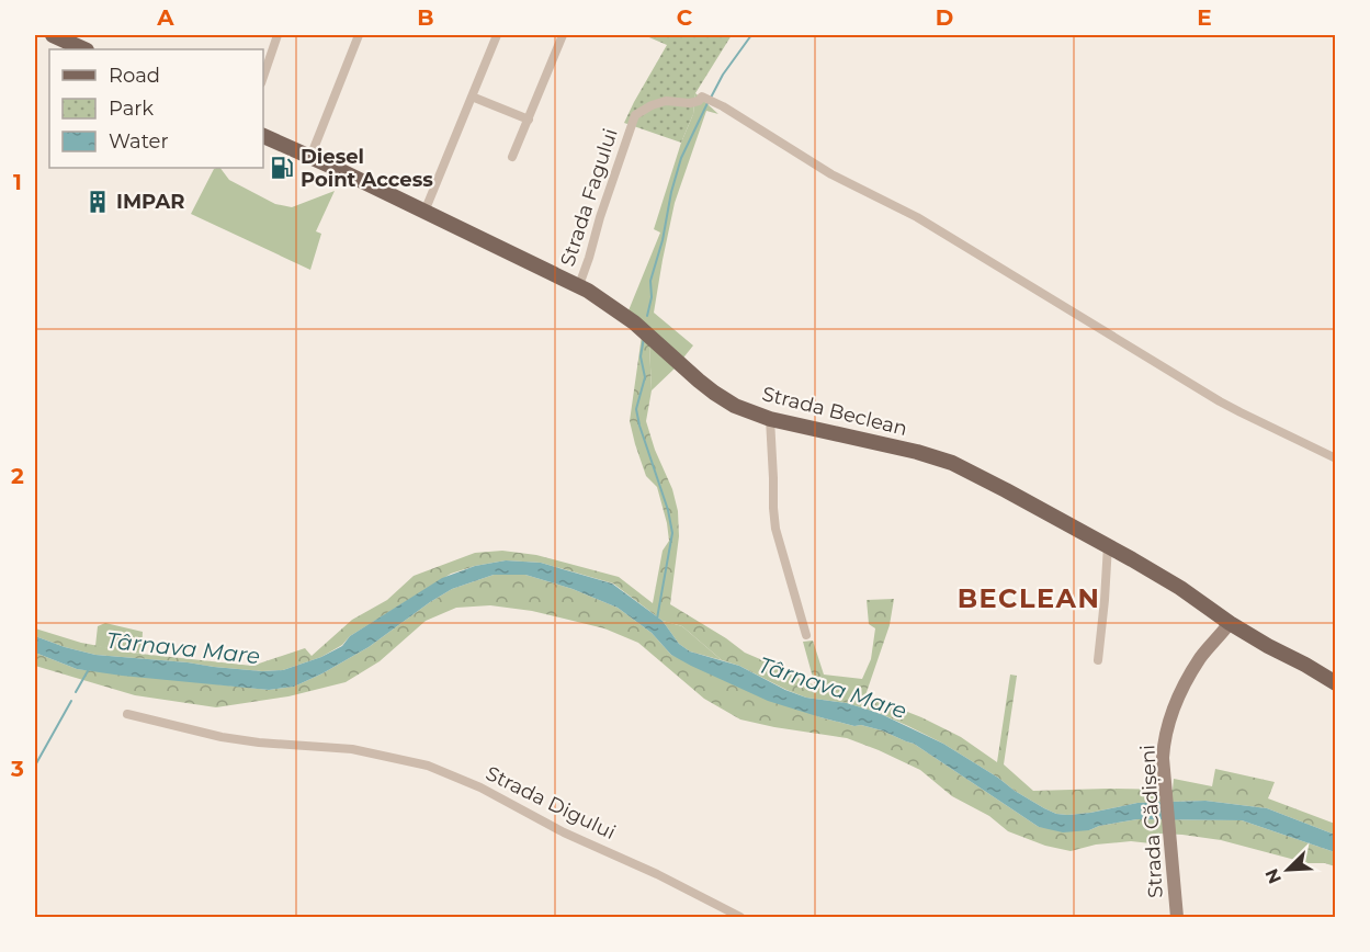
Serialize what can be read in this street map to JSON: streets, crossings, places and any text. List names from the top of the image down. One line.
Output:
{"streets":{"main road":["Strada Beclean","Strada Cădișeni"],"street":["Strada Fagului","Strada Digului"]},"crossings":[["Strada Fagului","Strada Beclean"],["Strada Beclean","Strada Cădișeni"]],"districts":["BECLEAN"],"water":["Târnava Mare"],"places":{"fuel station":["Diesel Point Access"],"building":["IMPAR"]},"legend":["Road","Park","Water"],"north":"bottom left","grid":{"columns":["A","B","C","D","E"],"rows":["1","2","3"]}}
